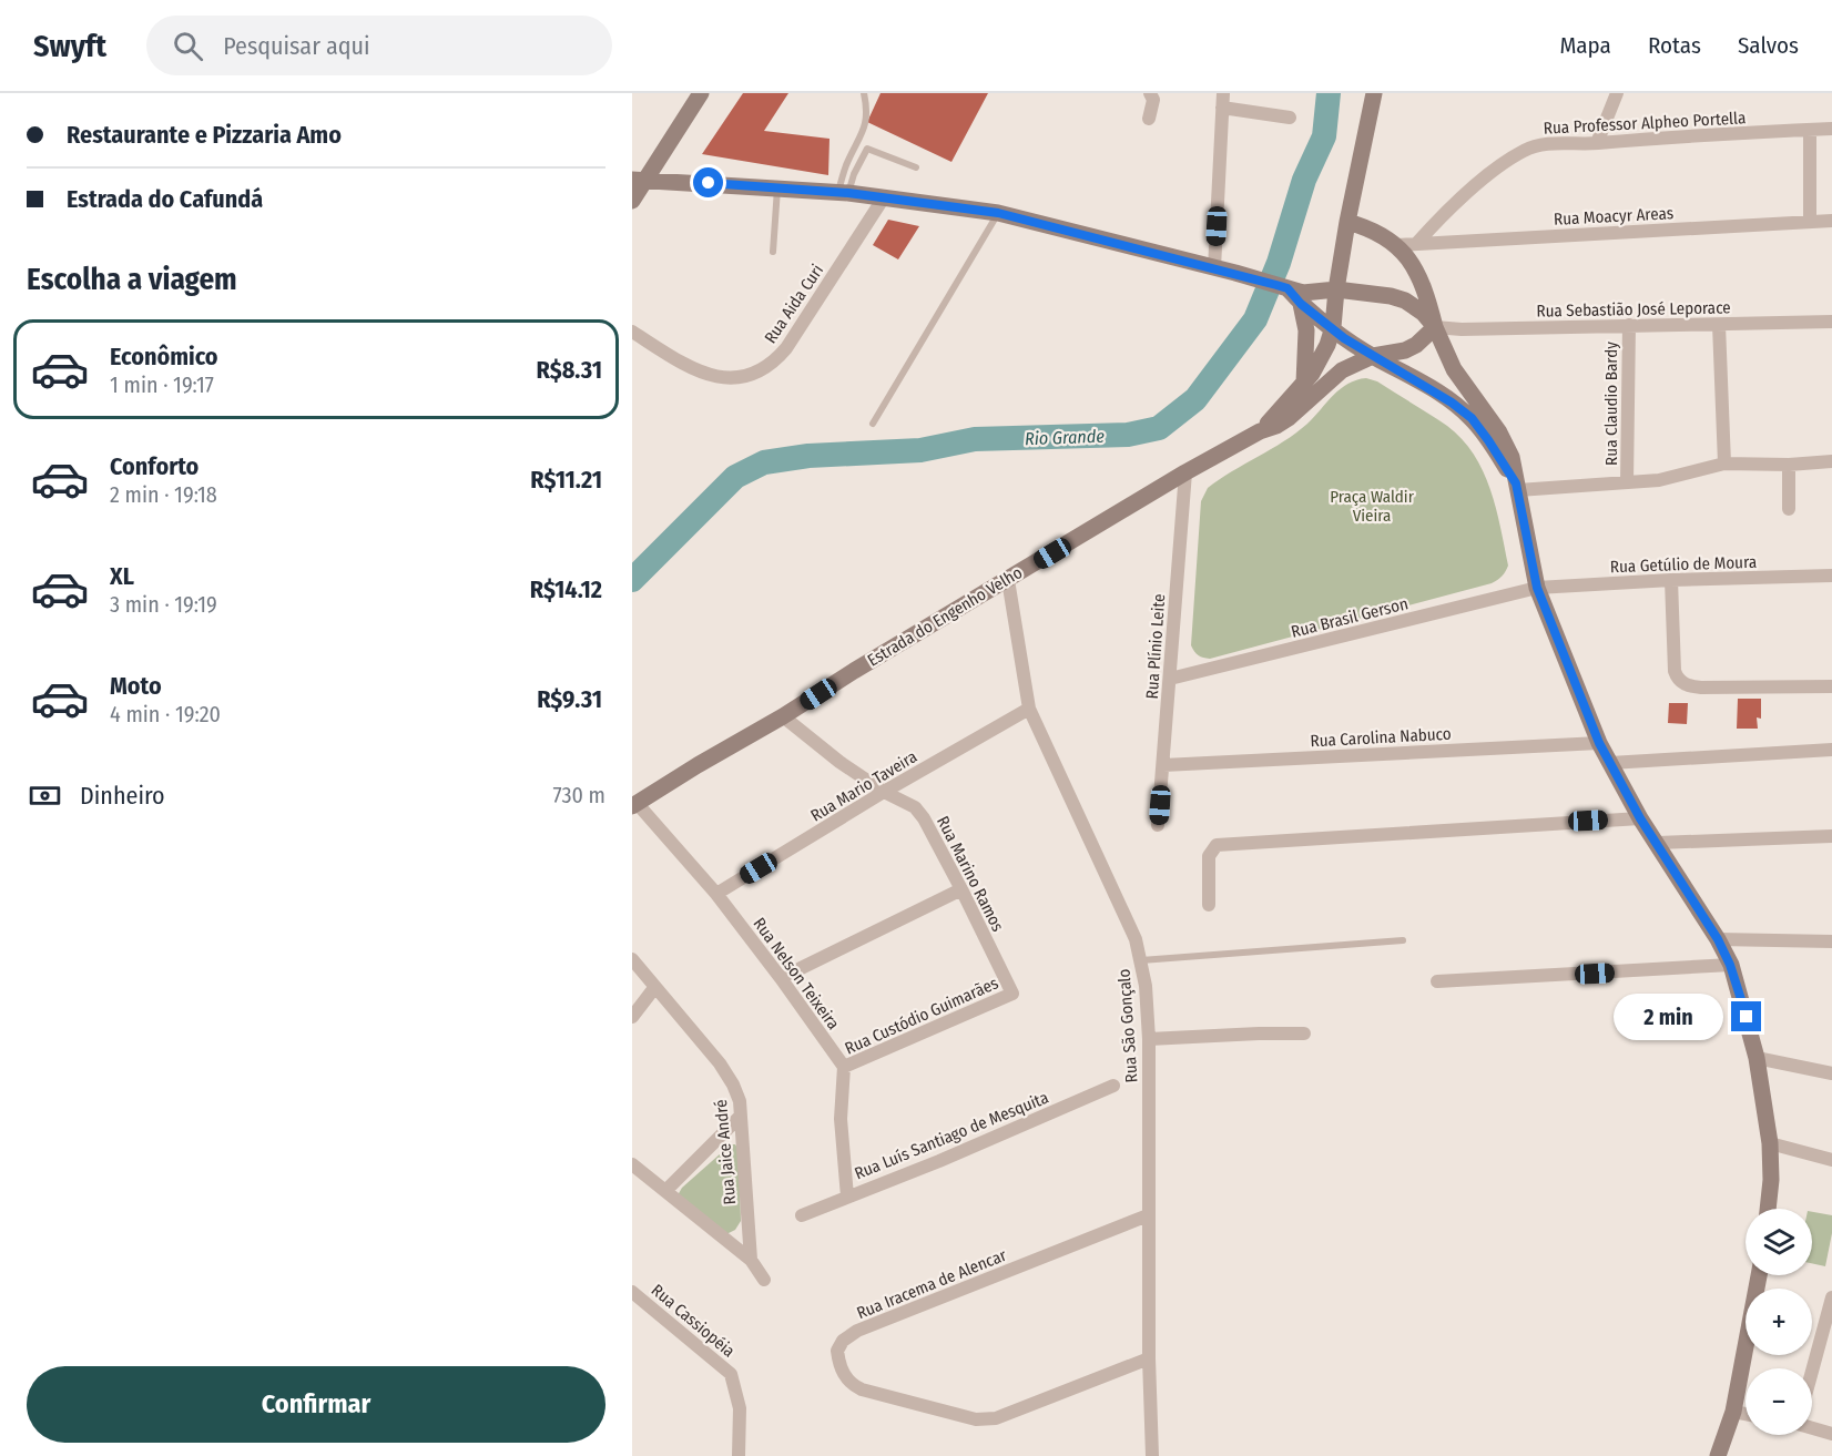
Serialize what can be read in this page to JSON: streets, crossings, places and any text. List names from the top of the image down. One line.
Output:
{"streets":{"street":["Rua Professor Alpheo Portella","Rua Moacyr Areas","Rua Aida Curi","Rua Sebastião José Leporace","Rua Claudio Bardy","Rua Getúlio de Moura","Estrada do Engenho Velho","Rua Brasil Gerson","Rua Plínio Leite","Rua Carolina Nabuco","Rua Mario Taveira","Rua Marino Ramos","Rua Nelson Teixeira","Rua Custódio Guimarães","Rua São Gonçalo","Rua Luís Santiago de Mesquita","Rua Jaice André","Rua Iracema de Alencar","Rua Cassiopéia"]},"crossings":[["Rua Professor Alpheo Portella","Rua Moacyr Areas"],["Rua Sebastião José Leporace","Rua Claudio Bardy"],["Rua Sebastião José Leporace","Estrada do Engenho Velho"],["Rua Getúlio de Moura","Rua Brasil Gerson"],["Estrada do Engenho Velho","Rua Plínio Leite"],["Estrada do Engenho Velho","Rua Marino Ramos"],["Estrada do Engenho Velho","Rua Nelson Teixeira"],["Estrada do Engenho Velho","Rua São Gonçalo"],["Rua Brasil Gerson","Rua Plínio Leite"],["Rua Plínio Leite","Rua Carolina Nabuco"],["Rua Mario Taveira","Rua Marino Ramos"],["Rua Mario Taveira","Rua Nelson Teixeira"],["Rua Mario Taveira","Rua São Gonçalo"],["Rua Marino Ramos","Rua Custódio Guimarães"],["Rua Nelson Teixeira","Rua Custódio Guimarães"],["Rua São Gonçalo","Rua Iracema de Alencar"]],"water":["Rio Grande"],"parks":["Praça Waldir Vieira"],"page":{"header":"Swyft","search":"Pesquisar aqui","nav":["Mapa","Rotas","Salvos"],"banner":["Restaurante e Pizzaria Amo","Estrada do Cafundá"],"heading":"Escolha a viagem","list":[{"name":"Econômico","note":"1 min · 19:17","value":"R$8.31"},{"name":"Conforto","note":"2 min · 19:18","value":"R$11.21"},{"name":"XL","note":"3 min · 19:19","value":"R$14.12"},{"name":"Moto","note":"4 min · 19:20","value":"R$9.31"}],"pay":["Dinheiro","730 m"],"bubble":"2 min","map_buttons":["+","−"],"buttons":"Confirmar"}}
